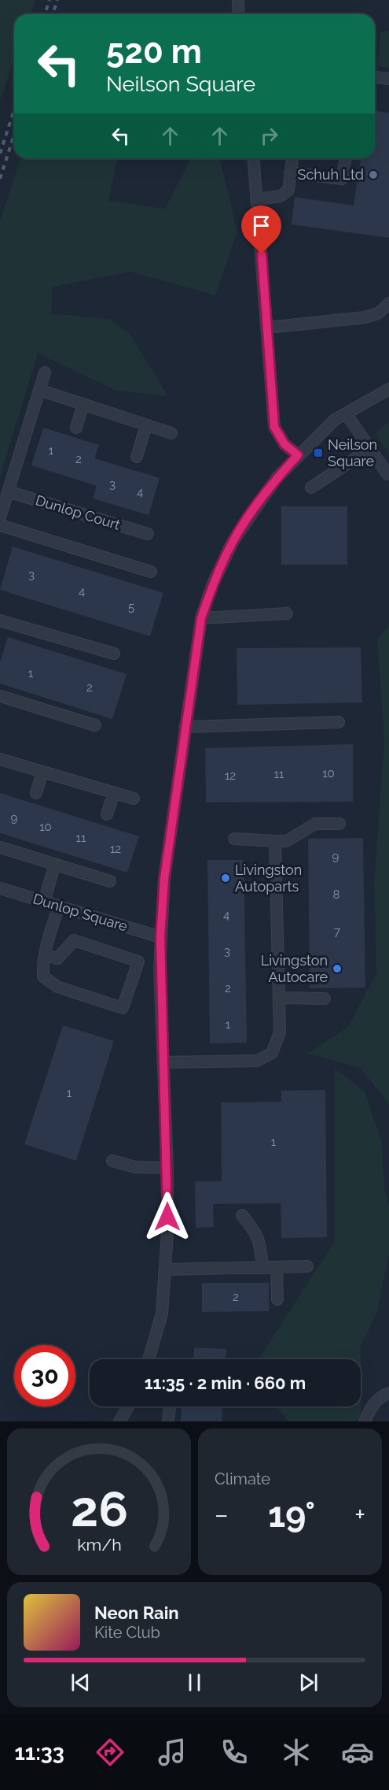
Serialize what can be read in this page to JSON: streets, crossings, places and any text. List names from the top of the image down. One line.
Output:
{"streets":{"street":["Dunlop Court","Dunlop Square"]},"places":{"other":["Schuh Ltd","Livingston Autoparts","Livingston Autocare"],"transit":["Neilson Square"]},"house_numbers":["1","2","3","4","3","4","5","1","2","10","11","12","9","10","11","12","9","8","4","7","3","2","1","1","1","2"],"page":{"turn":["520 m","Neilson Square"],"limit":"30","trip":"11:35 · 2 min · 660 m","tile":"Climate","heat":["−","19°","+"],"song":["Neon Rain","Kite Club"],"tabs":"11:33","gauge":["26","km/h"]}}
